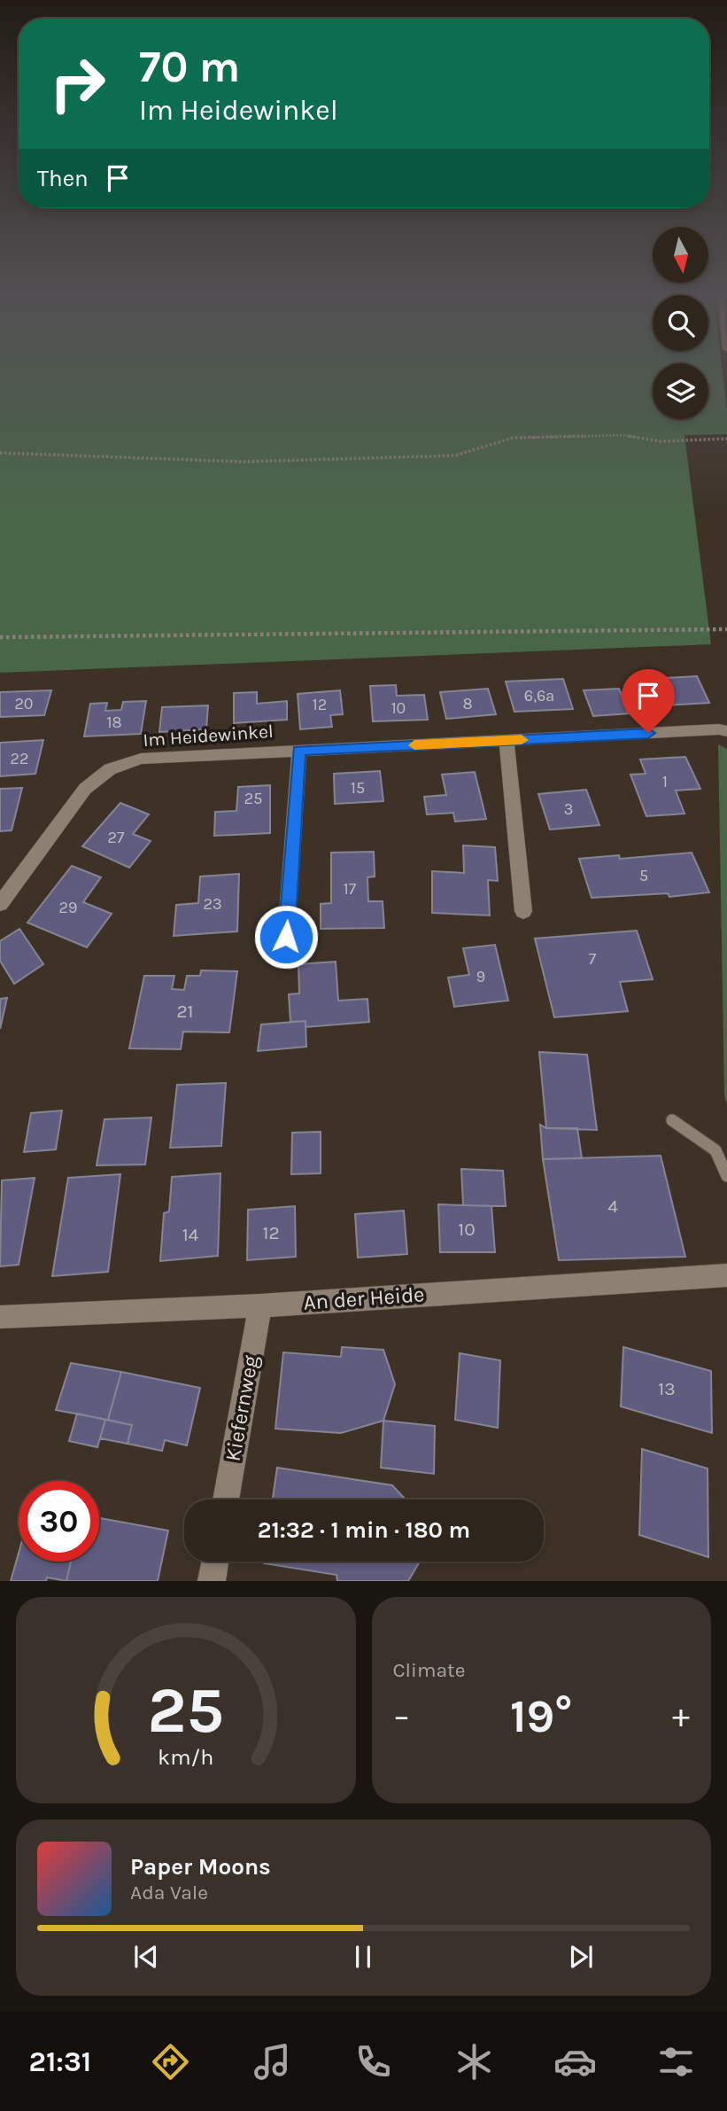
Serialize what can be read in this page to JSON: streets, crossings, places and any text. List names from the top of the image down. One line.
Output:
{"streets":{"street":["Im Heidewinkel","An der Heide","Kiefernweg"]},"crossings":[["An der Heide","Kiefernweg"]],"house_numbers":["6,6a","20","8","12","10","18","22","1","15","25","3","27","5","17","23","29","7","9","21","4","10","12","14","13"],"north":"bottom","page":{"turn":["70 m","Im Heidewinkel"],"then":"Then","limit":"30","trip":"21:32 · 1 min · 180 m","tile":"Climate","heat":["−","19°","+"],"song":["Paper Moons","Ada Vale"],"tabs":"21:31","gauge":["25","km/h"]}}
